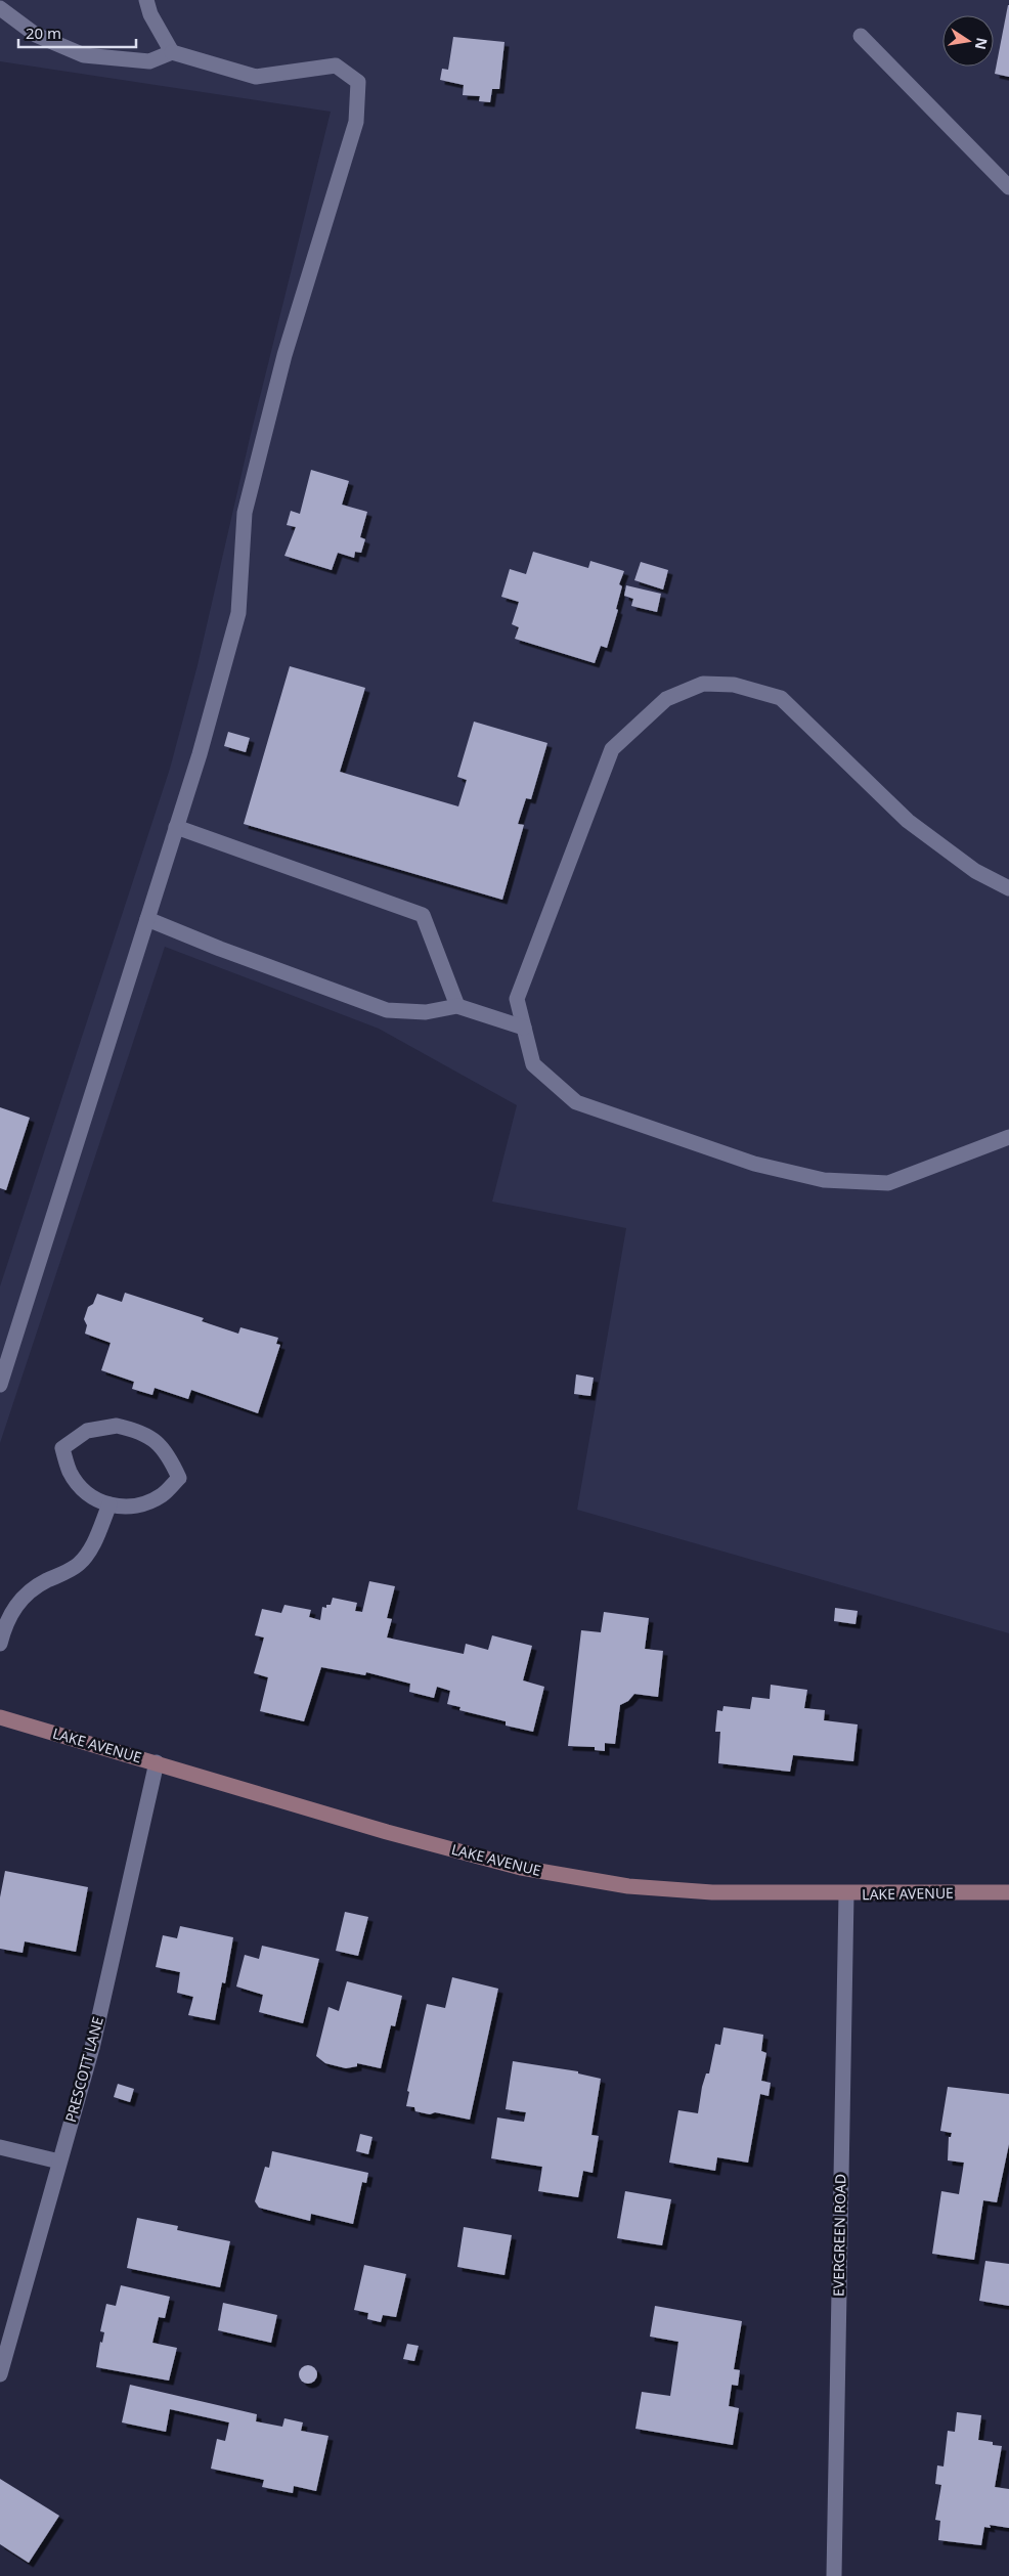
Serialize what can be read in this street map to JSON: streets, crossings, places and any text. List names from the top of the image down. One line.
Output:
{"streets":{"main road":["LAKE AVENUE"],"street":["PRESCOTT LANE","EVERGREEN ROAD"]},"crossings":[["LAKE AVENUE","PRESCOTT LANE"],["LAKE AVENUE","EVERGREEN ROAD"]],"scale_bar":"20 m","north":"right"}
